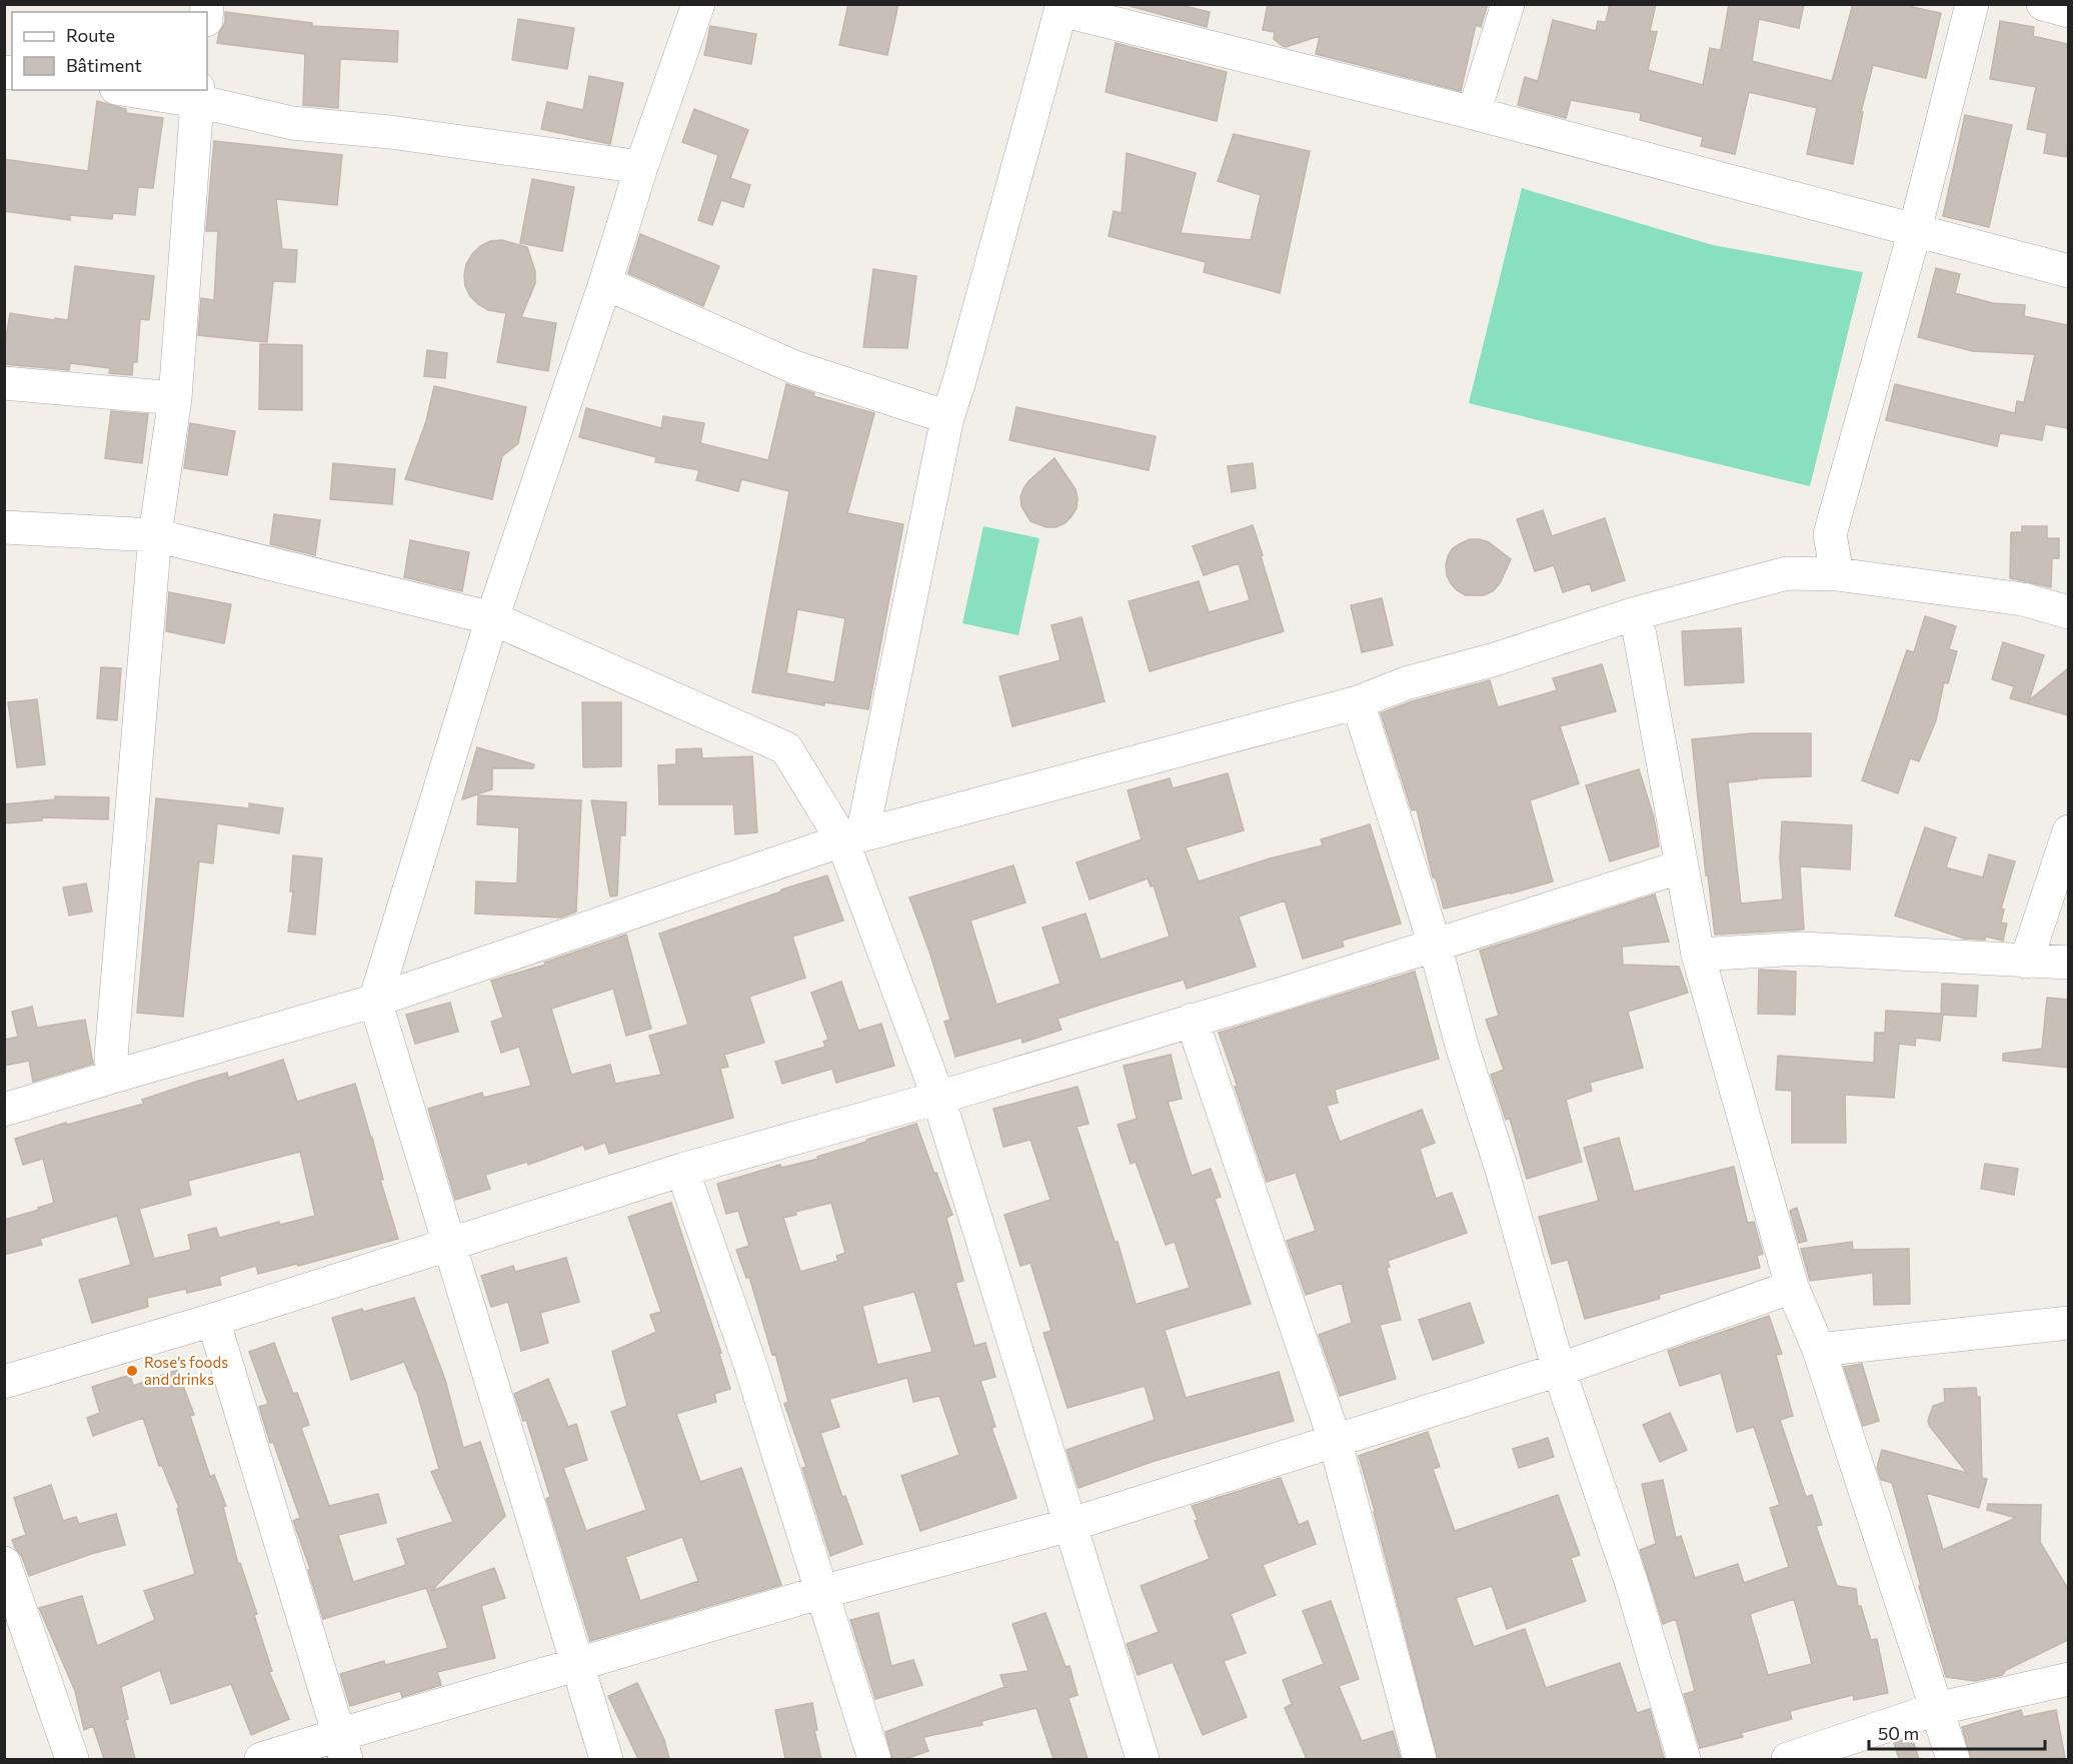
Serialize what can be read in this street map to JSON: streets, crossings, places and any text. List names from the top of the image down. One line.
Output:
{"places":["Rose’s foods and drinks"],"legend":["Route","Bâtiment"],"scale_bar":"50 m"}
